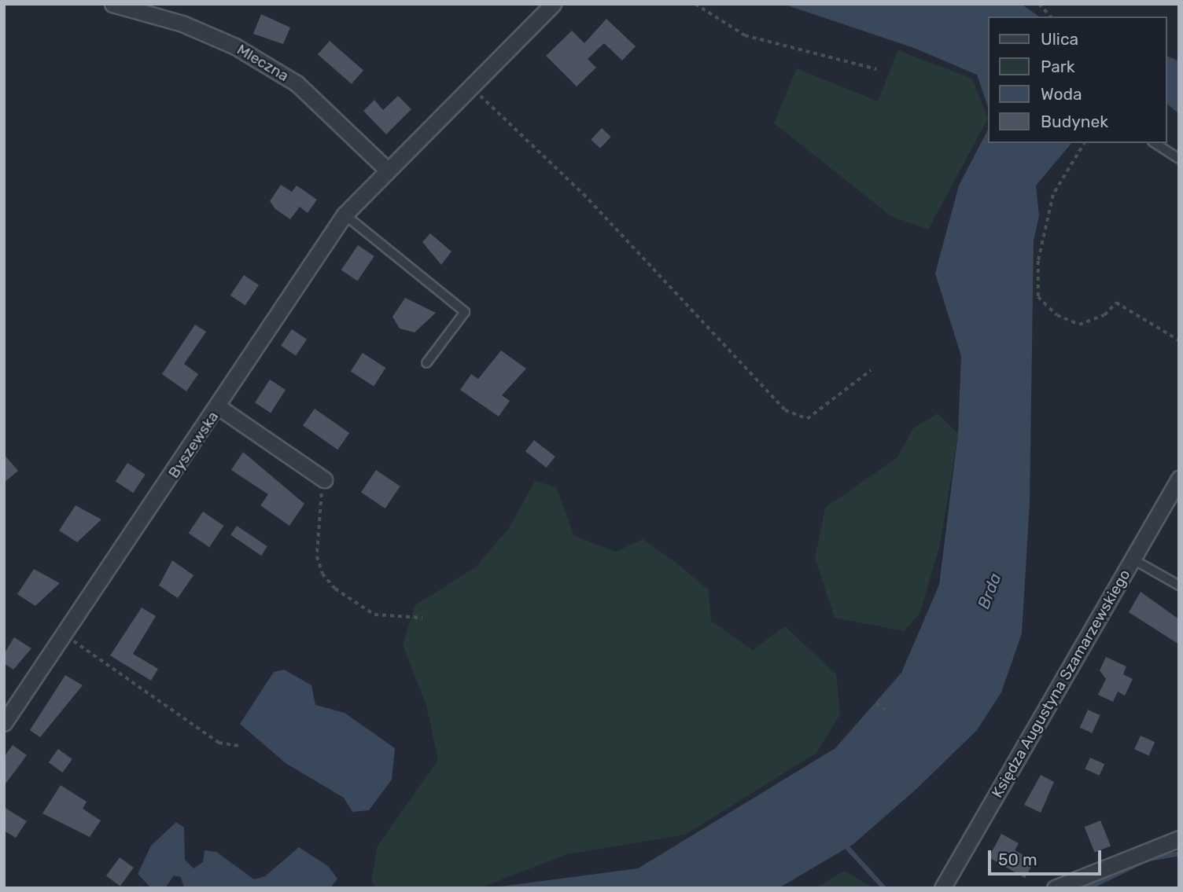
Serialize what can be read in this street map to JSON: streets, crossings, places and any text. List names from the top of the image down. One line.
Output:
{"streets":{"street":["Mleczna","Byszewska","Księdza Augustyna Szamarzewskiego"]},"crossings":[["Mleczna","Byszewska"]],"water":["Brda"],"legend":["Ulica","Park","Woda","Budynek"],"scale_bar":"50 m"}
